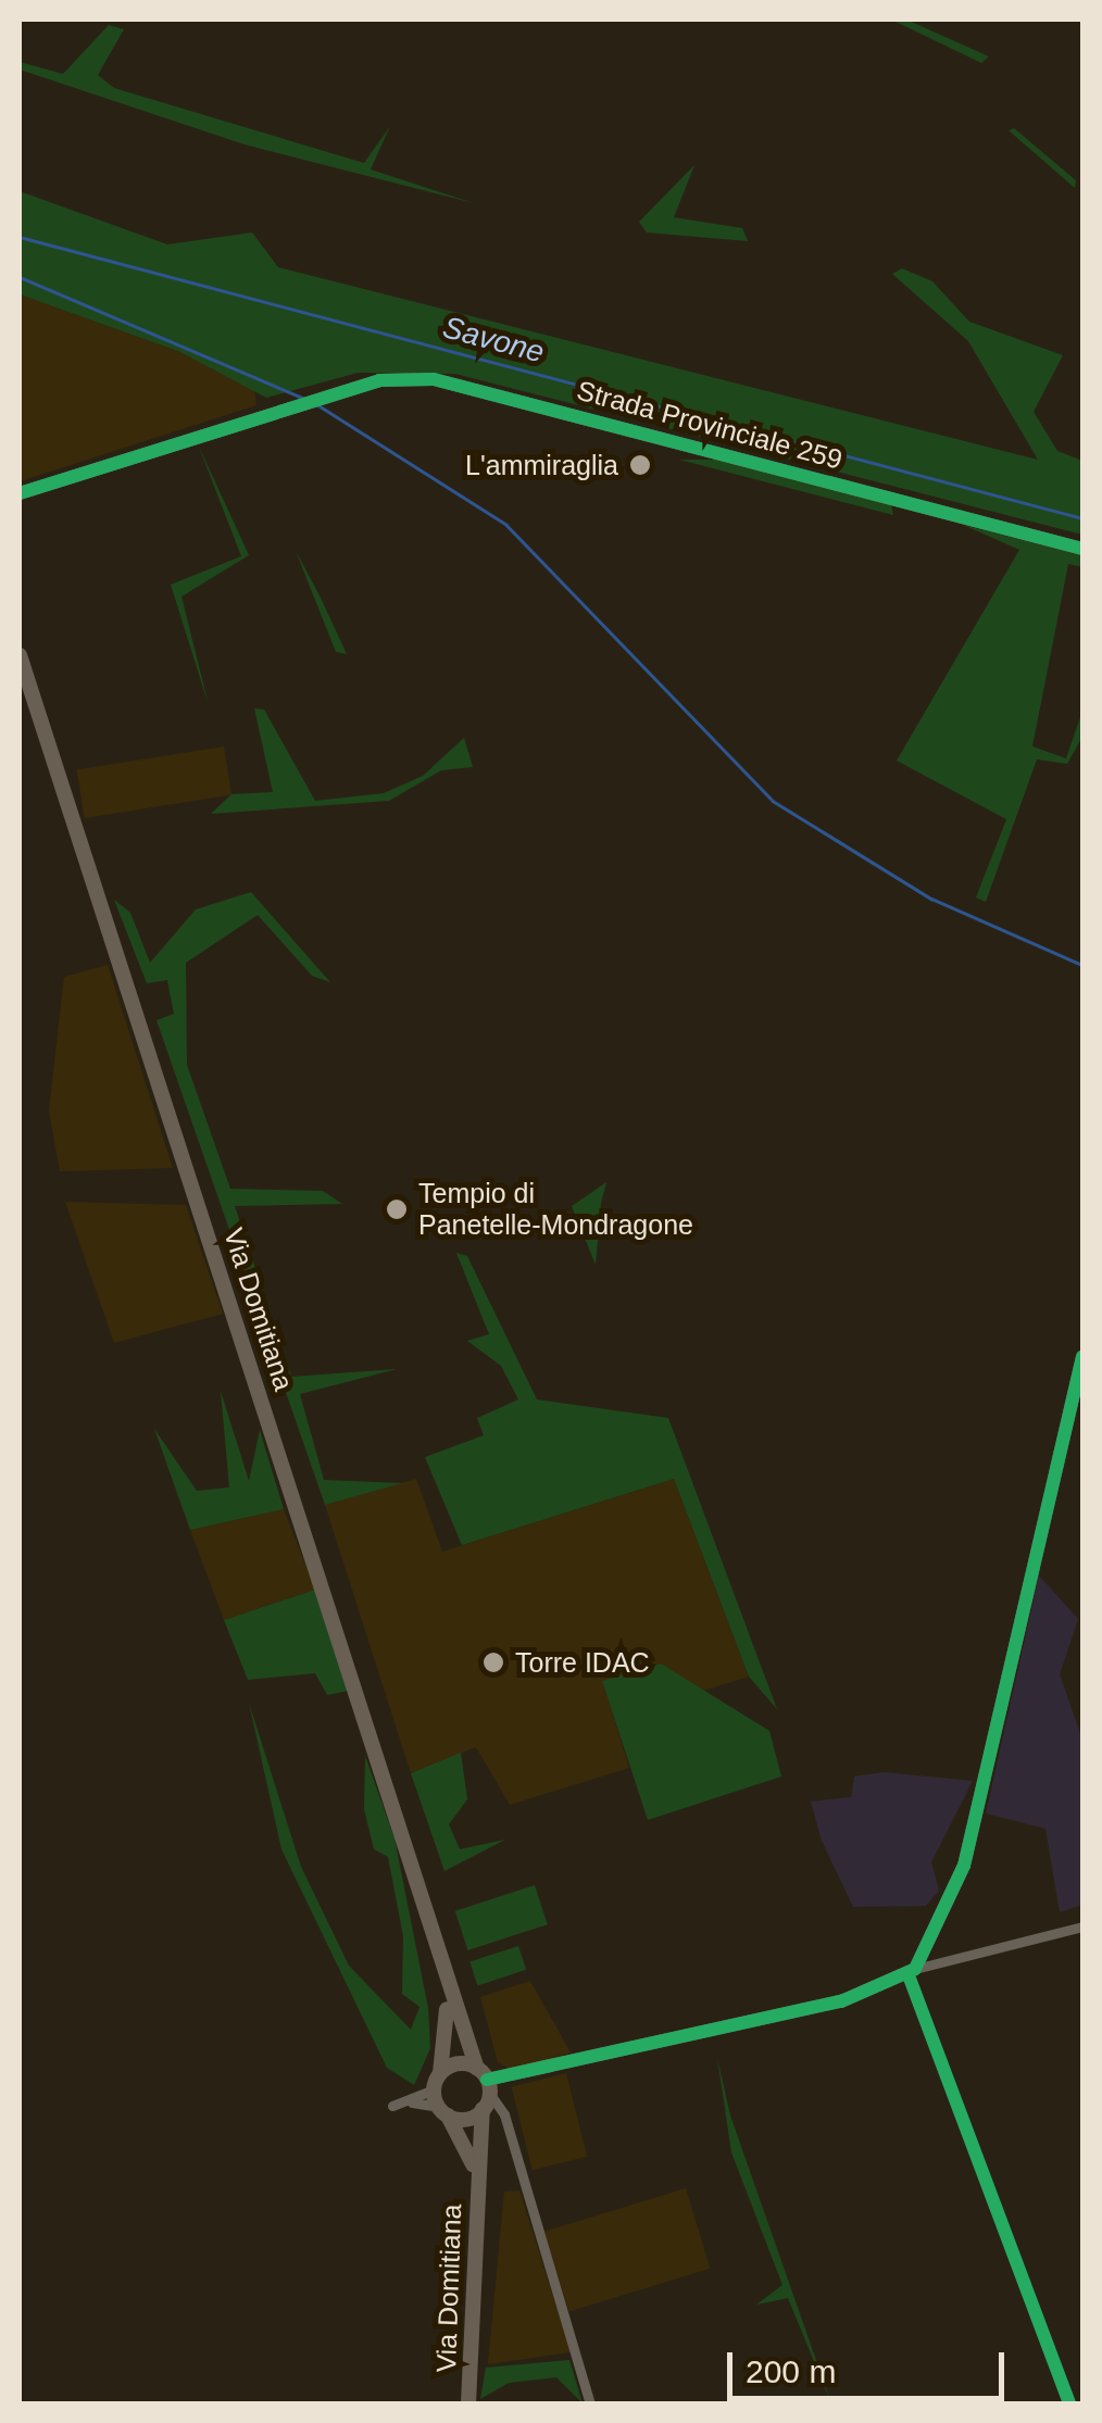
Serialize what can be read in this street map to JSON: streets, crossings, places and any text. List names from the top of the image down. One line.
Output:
{"streets":{"main road":["Via Domitiana"],"street":["Strada Provinciale 259"]},"water":["Savone"],"places":["L'ammiraglia","Tempio di Panetelle-Mondragone","Torre IDAC"],"scale_bar":"200 m"}
